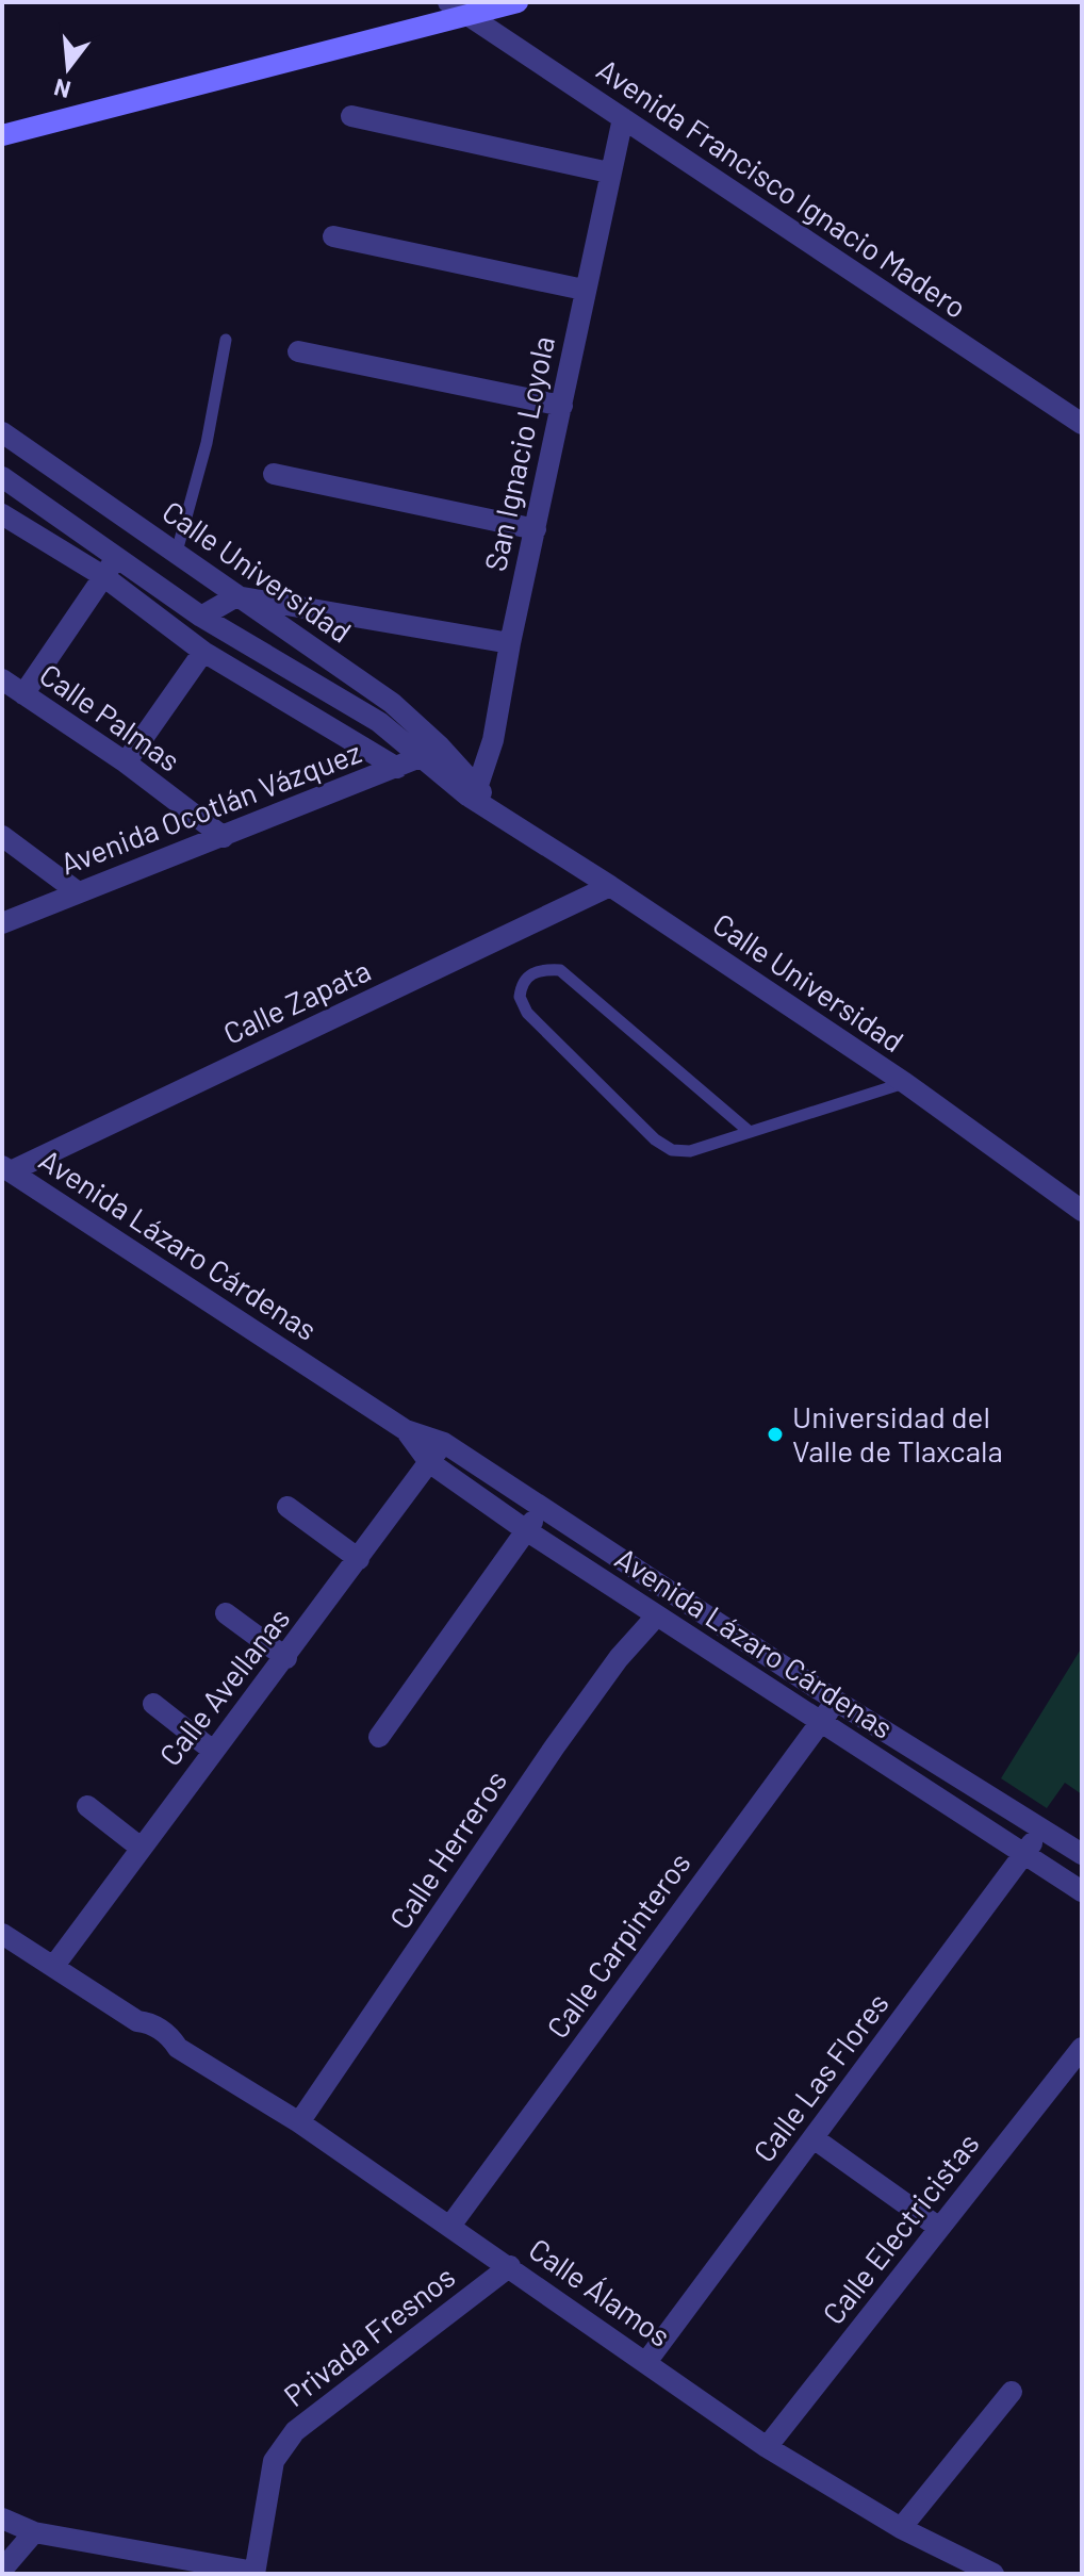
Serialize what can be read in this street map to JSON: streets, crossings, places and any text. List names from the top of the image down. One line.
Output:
{"streets":{"street":["Avenida Francisco Ignacio Madero","San Ignacio Loyola","Calle Universidad","Calle Palmas","Avenida Ocotlán Vázquez","Calle Zapata","Avenida Lázaro Cárdenas","Calle Avellanas","Calle Herreros","Calle Carpinteros","Calle Las Flores","Calle Electricistas","Calle Álamos","Privada Fresnos"]},"crossings":[["Avenida Francisco Ignacio Madero","San Ignacio Loyola"],["San Ignacio Loyola","Calle Universidad"],["Calle Universidad","Avenida Ocotlán Vázquez"],["Calle Universidad","Calle Zapata"],["Calle Palmas","Avenida Ocotlán Vázquez"],["Calle Zapata","Avenida Lázaro Cárdenas"],["Avenida Lázaro Cárdenas","Calle Avellanas"],["Avenida Lázaro Cárdenas","Calle Herreros"],["Avenida Lázaro Cárdenas","Calle Carpinteros"],["Avenida Lázaro Cárdenas","Calle Las Flores"],["Calle Avellanas","Calle Álamos"],["Calle Herreros","Calle Álamos"],["Calle Carpinteros","Calle Álamos"],["Calle Las Flores","Calle Álamos"],["Calle Electricistas","Calle Álamos"],["Calle Álamos","Privada Fresnos"]],"places":["Universidad del Valle de Tlaxcala"],"north":"bottom"}
